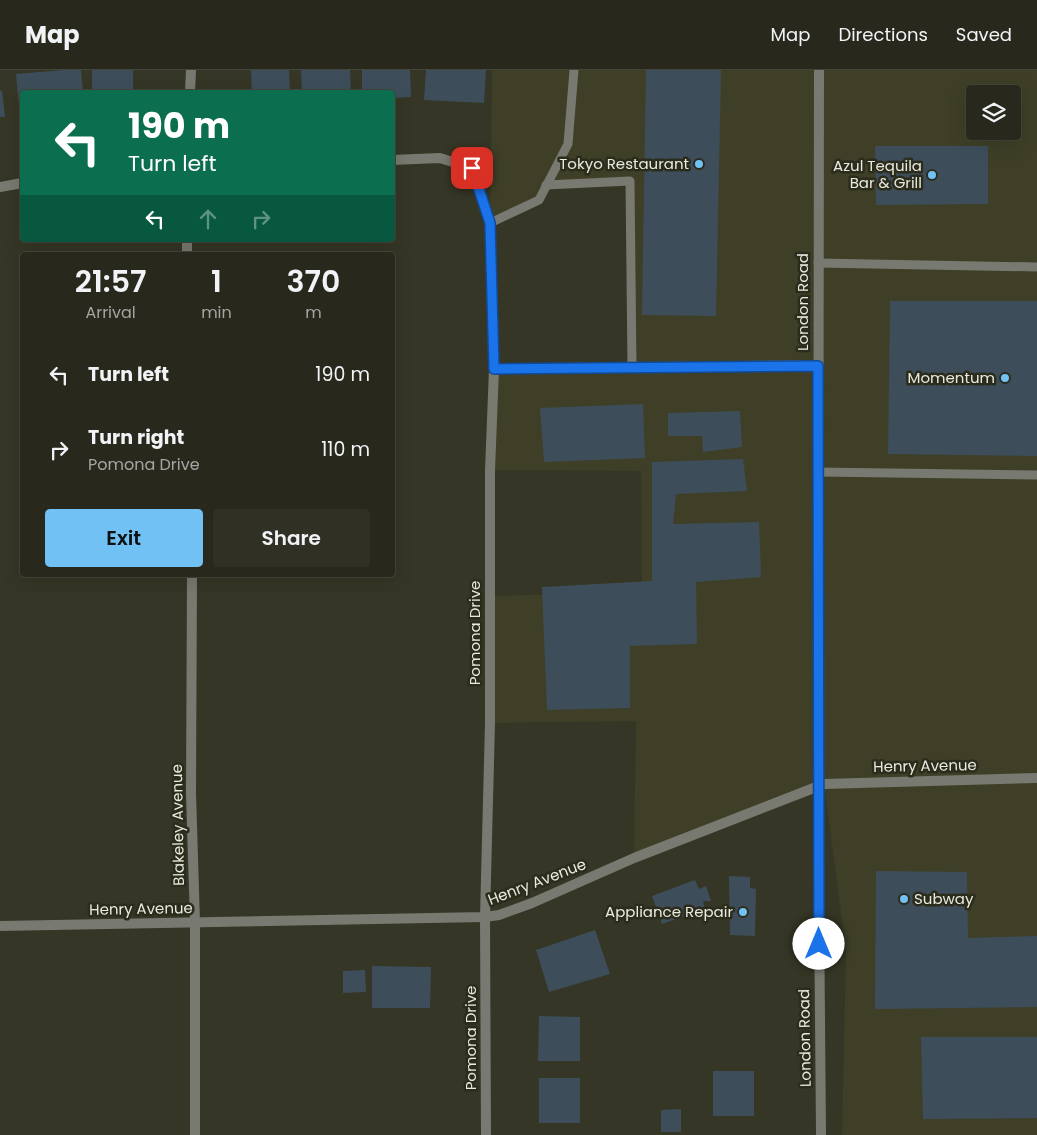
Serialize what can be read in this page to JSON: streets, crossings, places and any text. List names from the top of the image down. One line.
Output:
{"streets":{"street":["London Road","Pomona Drive","Henry Avenue","Blakeley Avenue"]},"crossings":[["London Road","Henry Avenue"],["Pomona Drive","Henry Avenue"],["Henry Avenue","Blakeley Avenue"]],"places":["Tokyo Restaurant","Azul Tequila Bar & Grill","Momentum","Subway","Appliance Repair"],"page":{"header":"Map","nav":["Map","Directions","Saved"],"turn":["190 m","Turn left"],"eta":["21:57","Arrival","1","min","370","m"],"list":[{"name":"Turn left","value":"190 m"},{"name":"Turn right","note":"Pomona Drive","value":"110 m"}],"buttons":["Exit","Share"]}}
